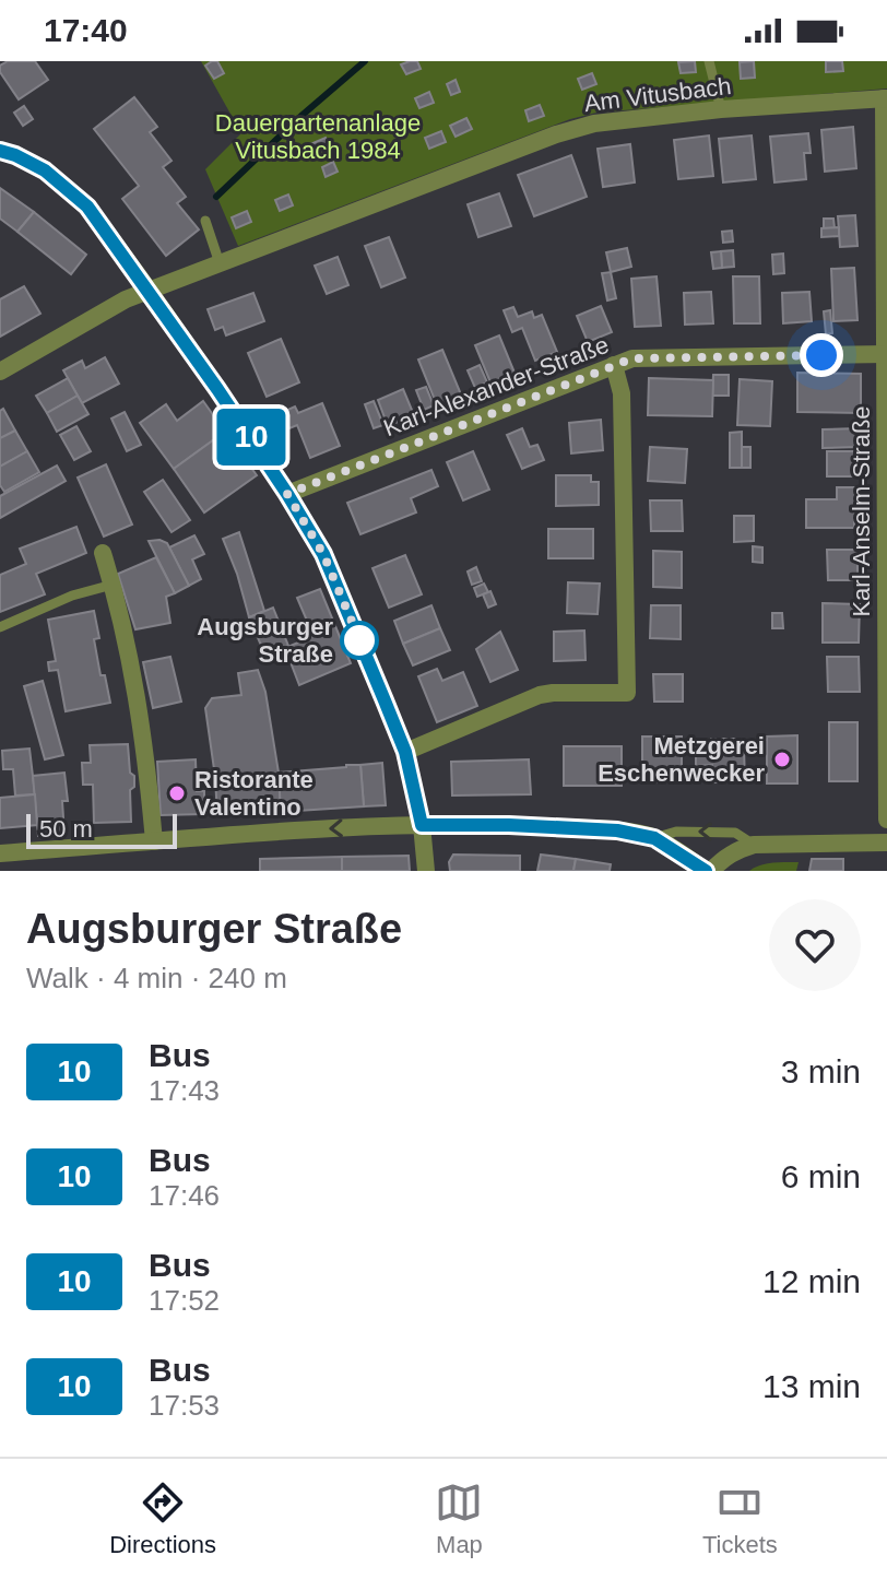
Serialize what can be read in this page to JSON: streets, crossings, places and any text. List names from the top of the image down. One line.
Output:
{"streets":{"street":["Am Vitusbach","Karl-Alexander-Straße","Karl-Anselm-Straße"]},"crossings":[["Am Vitusbach","Karl-Anselm-Straße"],["Karl-Alexander-Straße","Karl-Anselm-Straße"]],"parks":["Dauergartenanlage Vitusbach 1984"],"places":["Augsburger Straße","Metzgerei Eschenwecker","Ristorante Valentino"],"lines":["bus line 10"],"scale_bar":"50 m","page":{"status":"17:40","on_map":"10","scale":"50 m","heading":["Augsburger Straße","Walk · 4 min · 240 m"],"list":[{"mark":"10","name":"Bus","note":"17:43","value":"3 min"},{"mark":"10","name":"Bus","note":"17:46","value":"6 min"},{"mark":"10","name":"Bus","note":"17:52","value":"12 min"},{"mark":"10","name":"Bus","note":"17:53","value":"13 min"}],"tabs":["Directions","Map","Tickets"]}}
